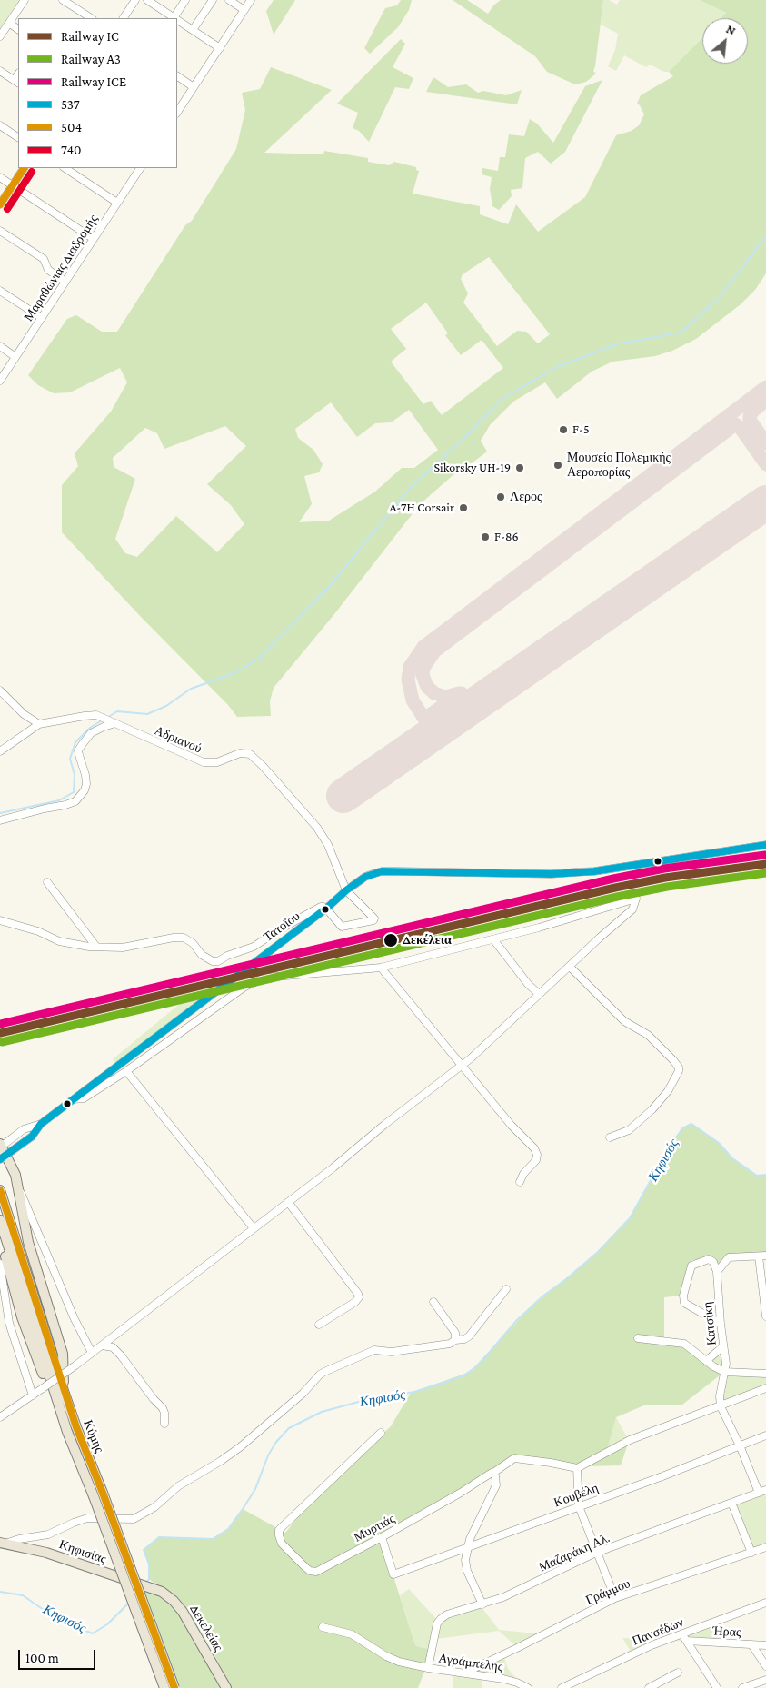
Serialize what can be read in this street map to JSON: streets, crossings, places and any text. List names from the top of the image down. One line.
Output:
{"streets":{"main road":["Κύμης","Κηφισίας","Δεκελείας"],"street":["Μαραθώνιας Διαδρομής","Αδριανού","Τατοΐου","Κατσίκη","Κουβέλη","Μυρτιάς","Μαζαράκη Αλ.","Γράμμου","Πανσέδων","Ήρας","Αγράμπελης"]},"crossings":[["Αδριανού","Τατοΐου"],["Κουβέλη","Μυρτιάς"],["Κηφισίας","Δεκελείας"],["Μαζαράκη Αλ.","Αγράμπελης"],["Γράμμου","Αγράμπελης"]],"water":["Κηφισός"],"places":["F-5","Μουσείο Πολεμικής Αεροπορίας","Sikorsky UH-19","Λέρος","A-7H Corsair","F-86","Δεκέλεια"],"lines":["transit line 504","transit line 740","transit line 537","rail line ICE","rail line IC","rail line A3"],"legend":["Railway IC","Railway A3","Railway ICE","537","504","740"],"scale_bar":"100 m","north":"top right"}
